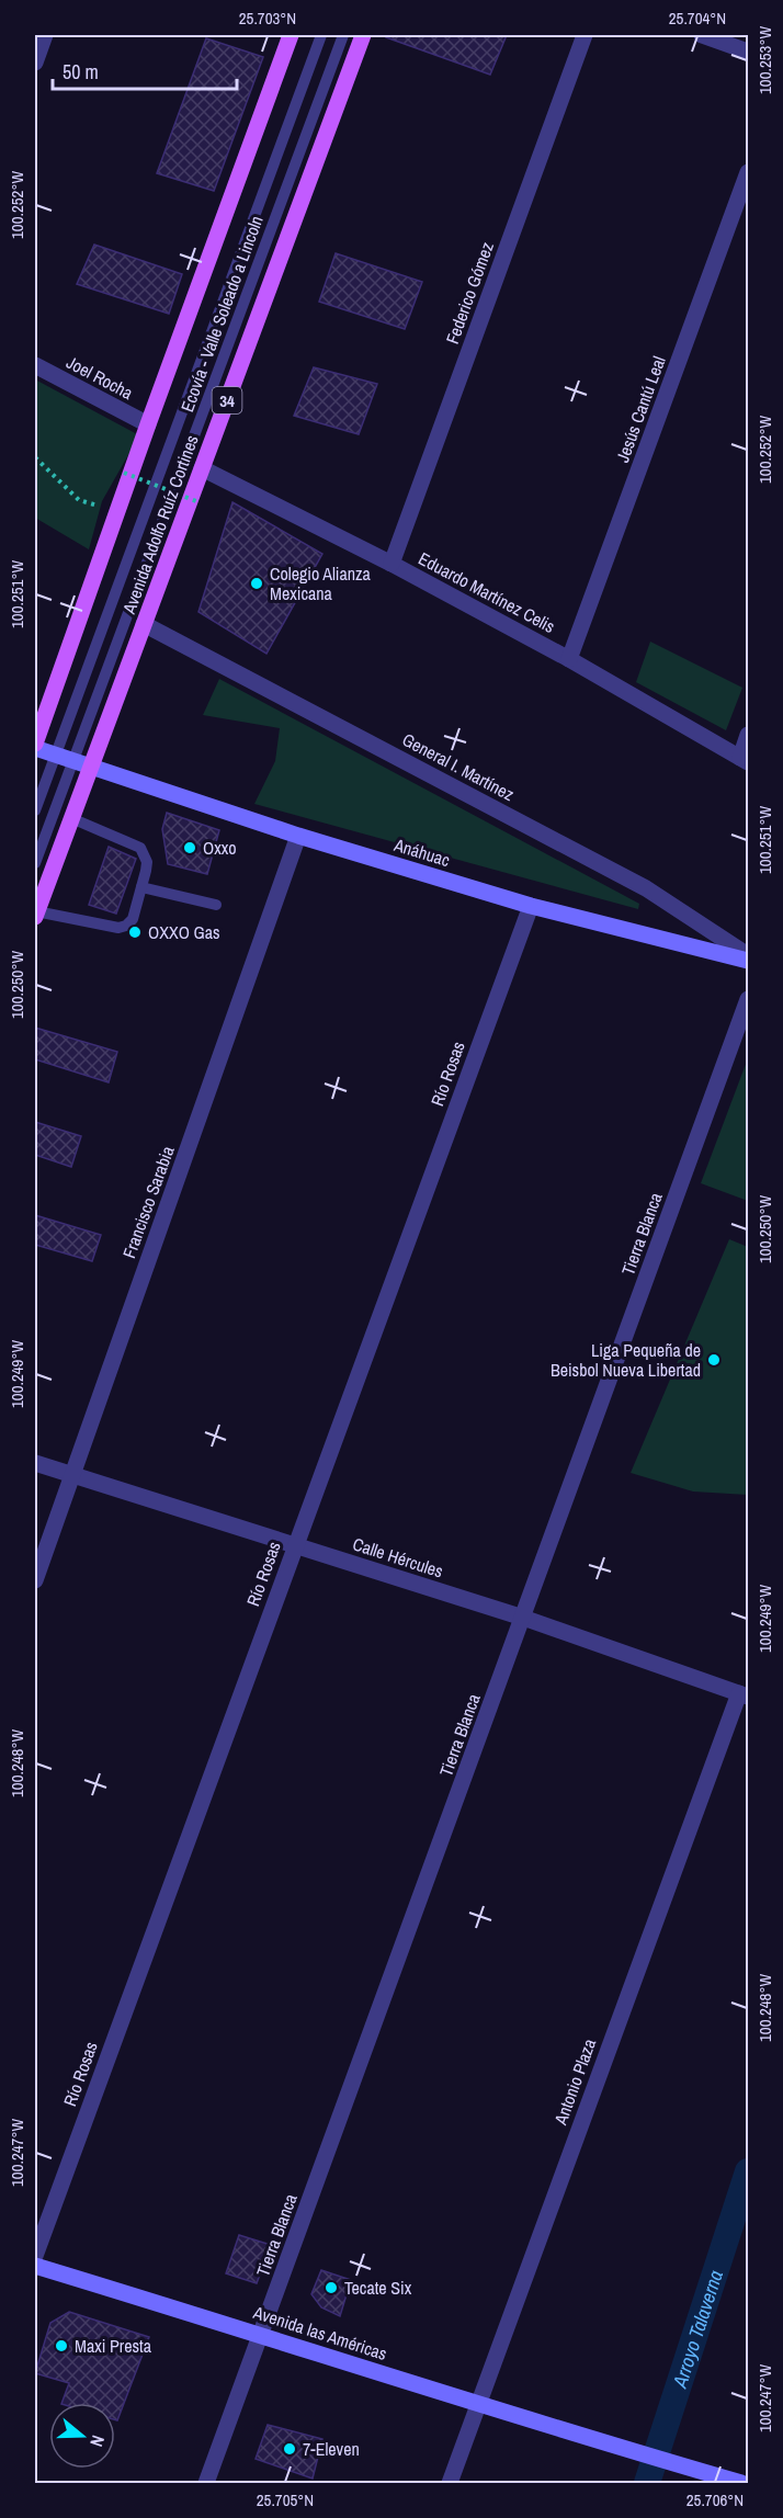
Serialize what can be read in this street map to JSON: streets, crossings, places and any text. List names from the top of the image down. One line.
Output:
{"streets":{"main road":["34","Avenida Adolfo Ruíz Cortines"],"street":["Federico Gómez","Joel Rocha","Jesús Cantú Leal","Eduardo Martínez Celis","General I. Martínez","Anáhuac","Río Rosas","Francisco Sarabia","Tierra Blanca","Calle Hércules","Antonio Plaza","Avenida las Américas"],"lane":["Ecovía - Valle Soleado a Lincoln"]},"crossings":[["Federico Gómez","Eduardo Martínez Celis"],["Ecovía - Valle Soleado a Lincoln","Anáhuac"],["Jesús Cantú Leal","Eduardo Martínez Celis"],["Avenida Adolfo Ruíz Cortines","Eduardo Martínez Celis"],["Avenida Adolfo Ruíz Cortines","General I. Martínez"],["Avenida Adolfo Ruíz Cortines","Anáhuac"],["Anáhuac","Río Rosas"],["Anáhuac","Francisco Sarabia"],["Río Rosas","Calle Hércules"],["Francisco Sarabia","Calle Hércules"],["Tierra Blanca","Calle Hércules"],["Tierra Blanca","Avenida las Américas"],["Calle Hércules","Antonio Plaza"],["Antonio Plaza","Avenida las Américas"]],"water":["Arroyo Talaverna"],"places":["Colegio Alianza Mexicana","Oxxo","OXXO Gas","Liga Pequeña de Beisbol Nueva Libertad","Tecate Six","Maxi Presta","7-Eleven"],"scale_bar":"50 m","north":"right","coordinates":["25.703°N","25.704°N","100.253°W","100.252°W","100.251°W","100.250°W","100.249°W","100.248°W","100.247°W","25.705°N","25.706°N"]}
